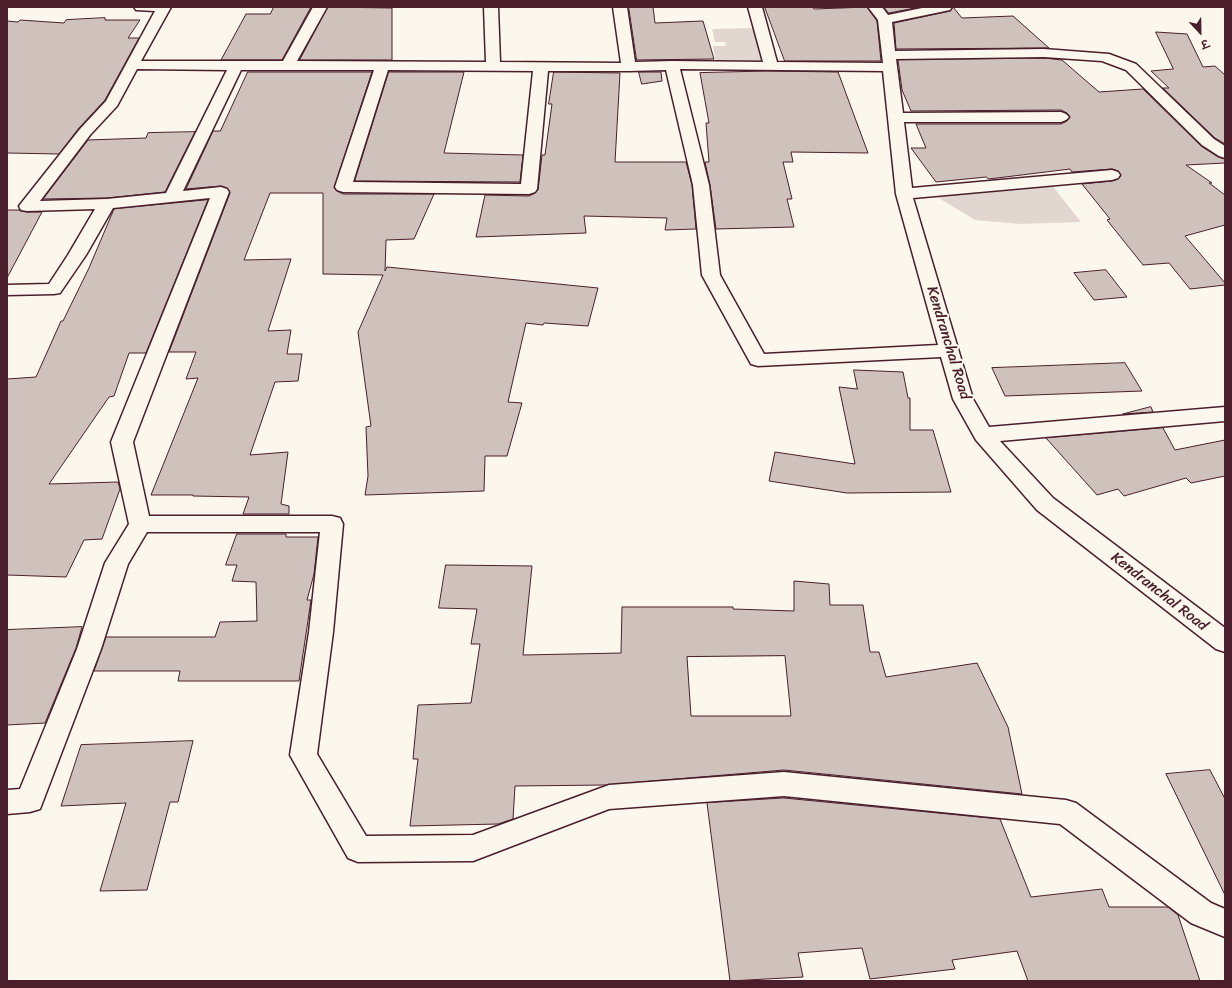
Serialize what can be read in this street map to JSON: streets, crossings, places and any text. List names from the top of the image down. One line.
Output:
{"streets":{"street":["Kendranchal Road"]},"north":"bottom"}
